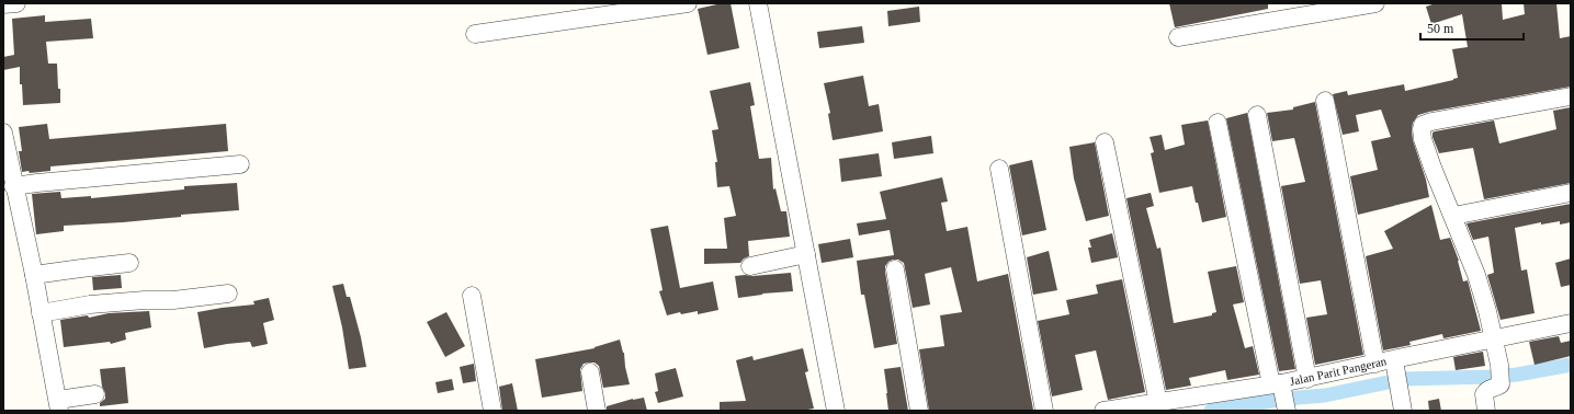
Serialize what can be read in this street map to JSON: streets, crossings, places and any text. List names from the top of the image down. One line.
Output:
{"streets":{"street":["Jalan Parit Pangeran"]},"scale_bar":"50 m"}
